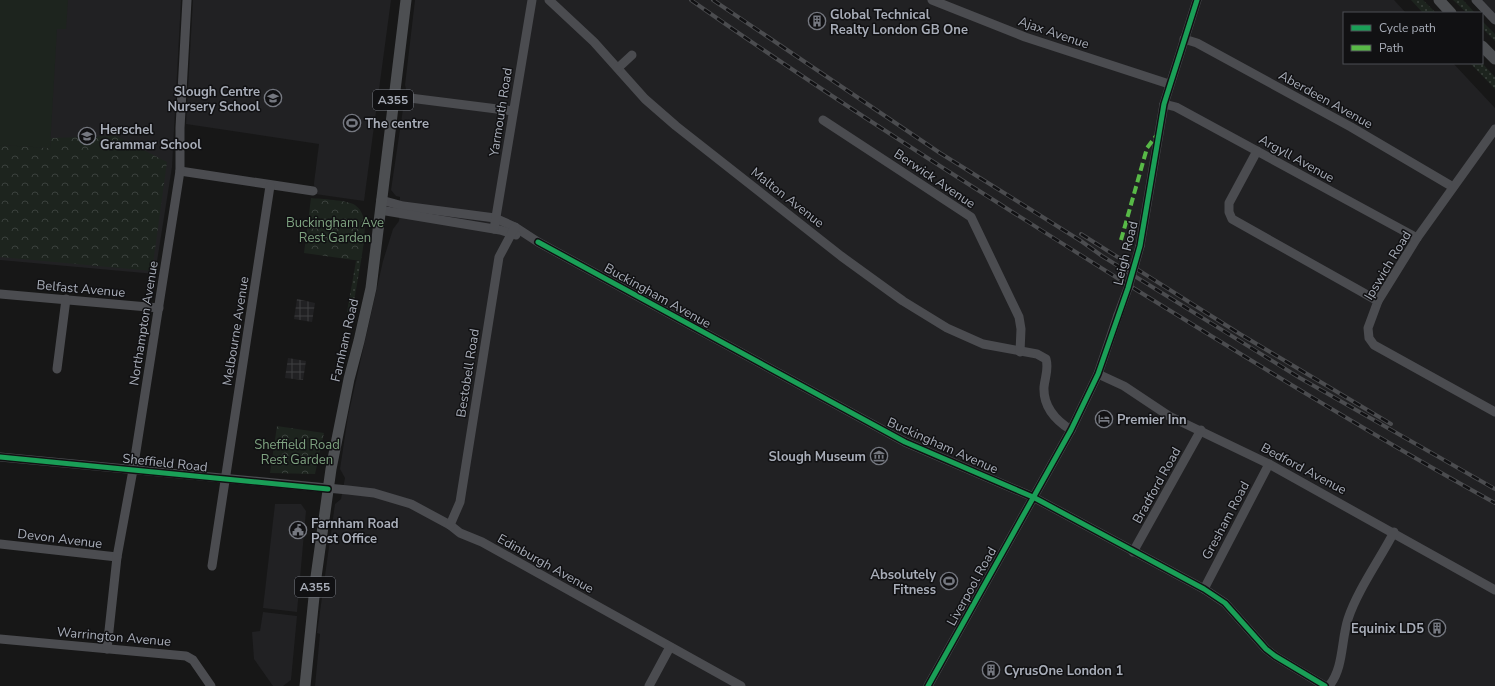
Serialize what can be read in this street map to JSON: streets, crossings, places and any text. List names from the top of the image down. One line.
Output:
{"streets":{"main road":["A355","Farnham Road"],"street":["Ajax Avenue","Aberdeen Avenue","Yarmouth Road","Argyll Avenue","Berwick Avenue","Malton Avenue","Leigh Road","Ipswich Road","Belfast Avenue","Buckingham Avenue","Northampton Avenue","Melbourne Avenue","Bestobell Road","Sheffield Road","Bedford Avenue","Bradford Road","Gresham Road","Devon Avenue","Edinburgh Avenue","Liverpool Road","Warrington Avenue"]},"crossings":[["Ajax Avenue","Leigh Road"],["Aberdeen Avenue","Leigh Road"],["Aberdeen Avenue","Ipswich Road"],["Yarmouth Road","Buckingham Avenue"],["Argyll Avenue","Leigh Road"],["Argyll Avenue","Ipswich Road"],["Berwick Avenue","Malton Avenue"],["Malton Avenue","Leigh Road"],["Leigh Road","Buckingham Avenue"],["Leigh Road","Bedford Avenue"],["Leigh Road","Liverpool Road"],["Belfast Avenue","Northampton Avenue"],["Buckingham Avenue","Farnham Road"],["Buckingham Avenue","Bestobell Road"],["Buckingham Avenue","Bradford Road"],["Buckingham Avenue","Gresham Road"],["Buckingham Avenue","Liverpool Road"],["Northampton Avenue","Sheffield Road"],["Northampton Avenue","Devon Avenue"],["Northampton Avenue","Warrington Avenue"],["Melbourne Avenue","Sheffield Road"],["Farnham Road","Sheffield Road"],["Farnham Road","Edinburgh Avenue"],["Bestobell Road","Edinburgh Avenue"],["Sheffield Road","Edinburgh Avenue"],["Bedford Avenue","Bradford Road"],["Bedford Avenue","Gresham Road"]],"parks":["Buckingham Ave Rest Garden","Sheffield Road Rest Garden"],"places":{"building":["Global Technical Realty London GB One","Equinix LD5","CyrusOne London 1"],"school or university":["Slough Centre Nursery School","Herschel Grammar School"],"sports":["The centre","Absolutely Fitness"],"hotel":["Premier Inn"],"museum":["Slough Museum"],"public building":["Farnham Road Post Office"]},"legend":["Cycle path","Path"]}
